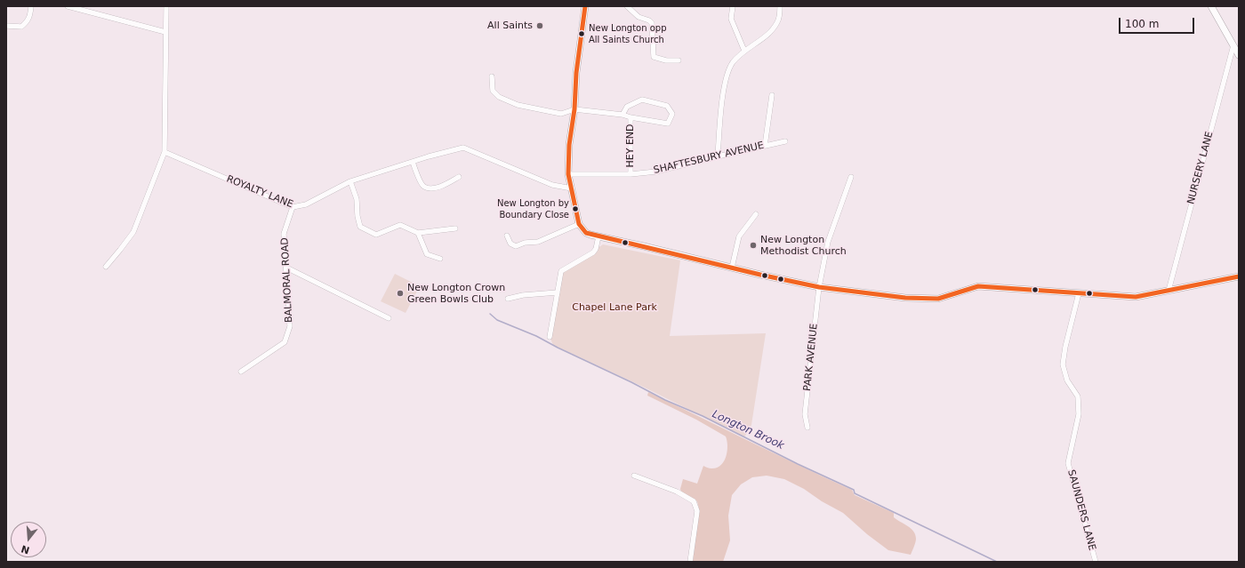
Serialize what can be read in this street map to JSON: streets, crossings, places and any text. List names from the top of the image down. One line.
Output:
{"streets":{"street":["HEY END","SHAFTESBURY AVENUE","NURSERY LANE","ROYALTY LANE","BALMORAL ROAD","PARK AVENUE","SAUNDERS LANE"]},"crossings":[["HEY END","SHAFTESBURY AVENUE"],["ROYALTY LANE","BALMORAL ROAD"]],"water":["Longton Brook"],"parks":["Chapel Lane Park"],"places":["All Saints","New Longton opp All Saints Church","New Longton by Boundary Close","New Longton Methodist Church","New Longton Crown Green Bowls Club"],"scale_bar":"100 m","north":"bottom"}
